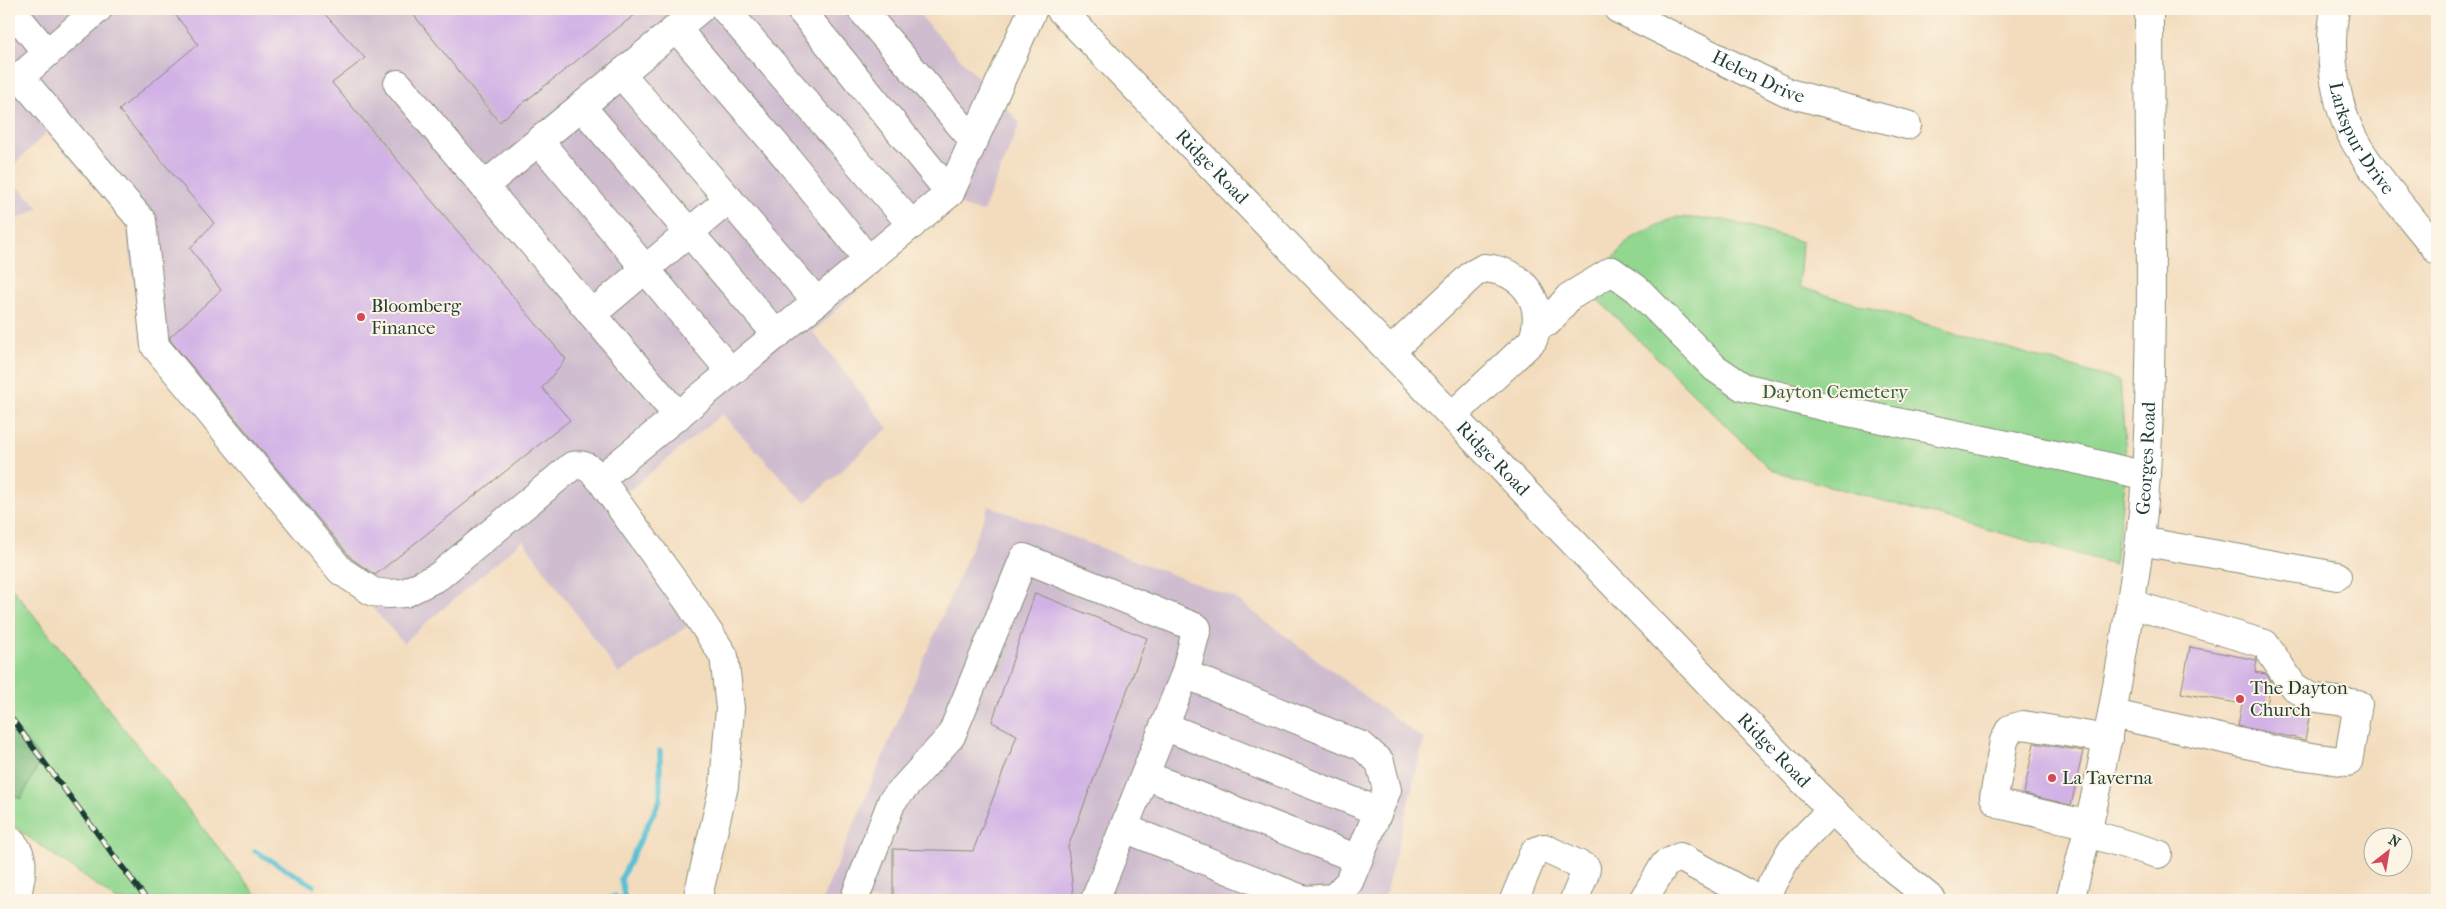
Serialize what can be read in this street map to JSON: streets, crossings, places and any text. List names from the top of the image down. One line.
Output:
{"streets":{"street":["Helen Drive","Larkspur Drive","Ridge Road","Georges Road"]},"parks":["Dayton Cemetery"],"places":["Bloomberg Finance","The Dayton Church","La Taverna"],"north":"top right"}
